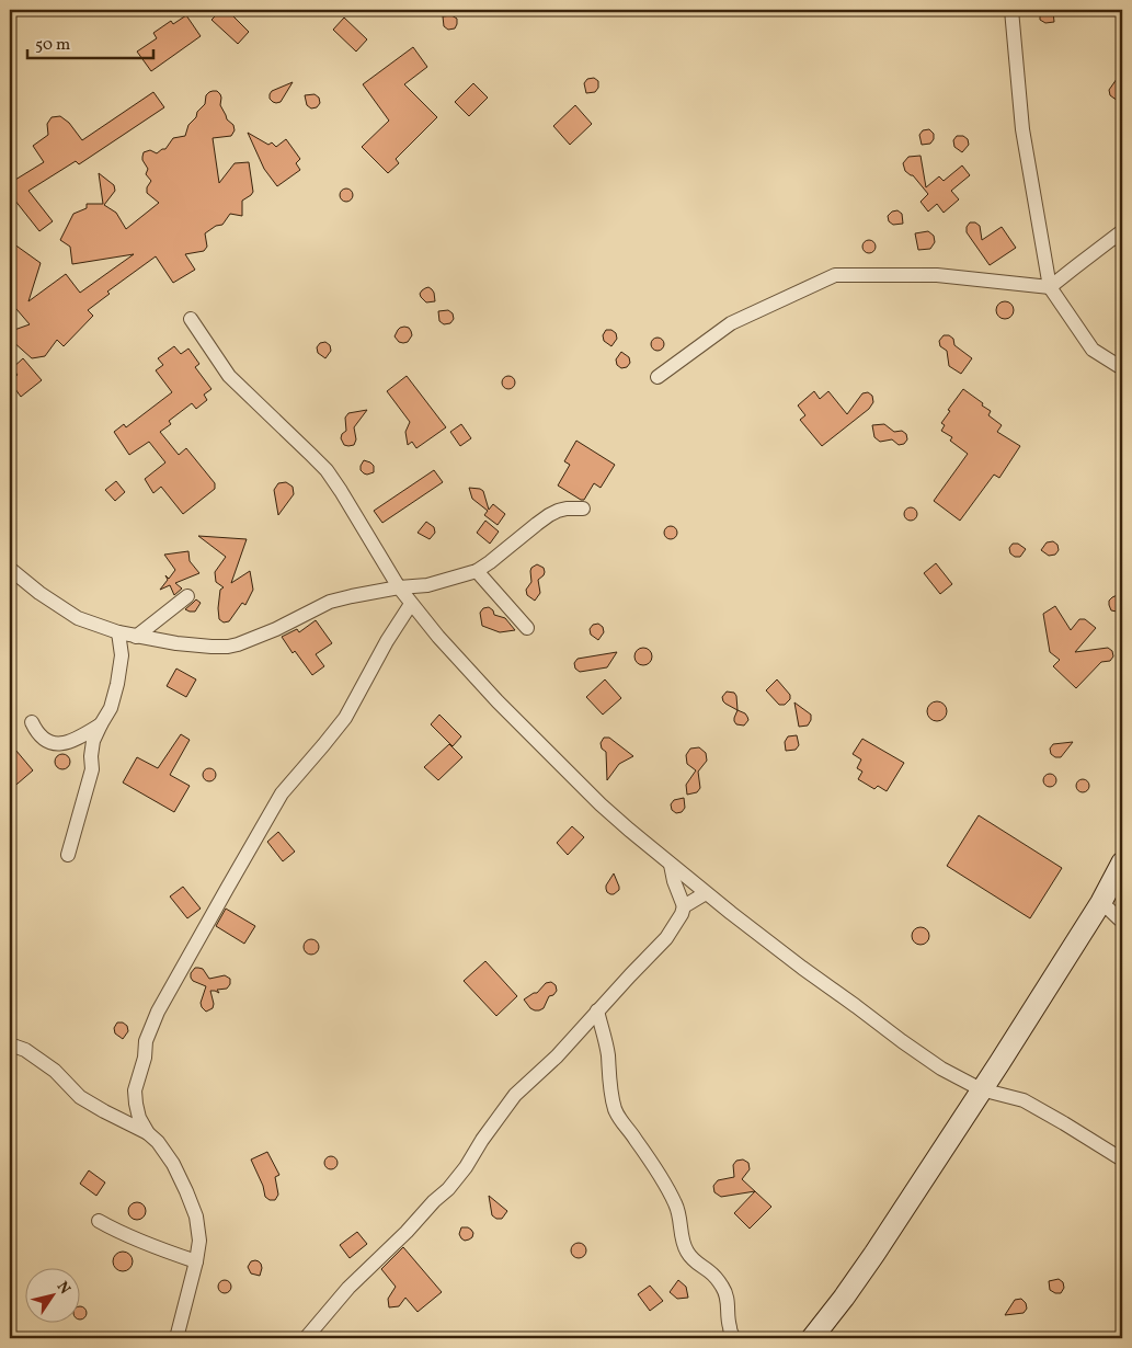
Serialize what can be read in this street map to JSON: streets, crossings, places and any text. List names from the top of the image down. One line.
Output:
{"scale_bar":"50 m","north":"top right"}
